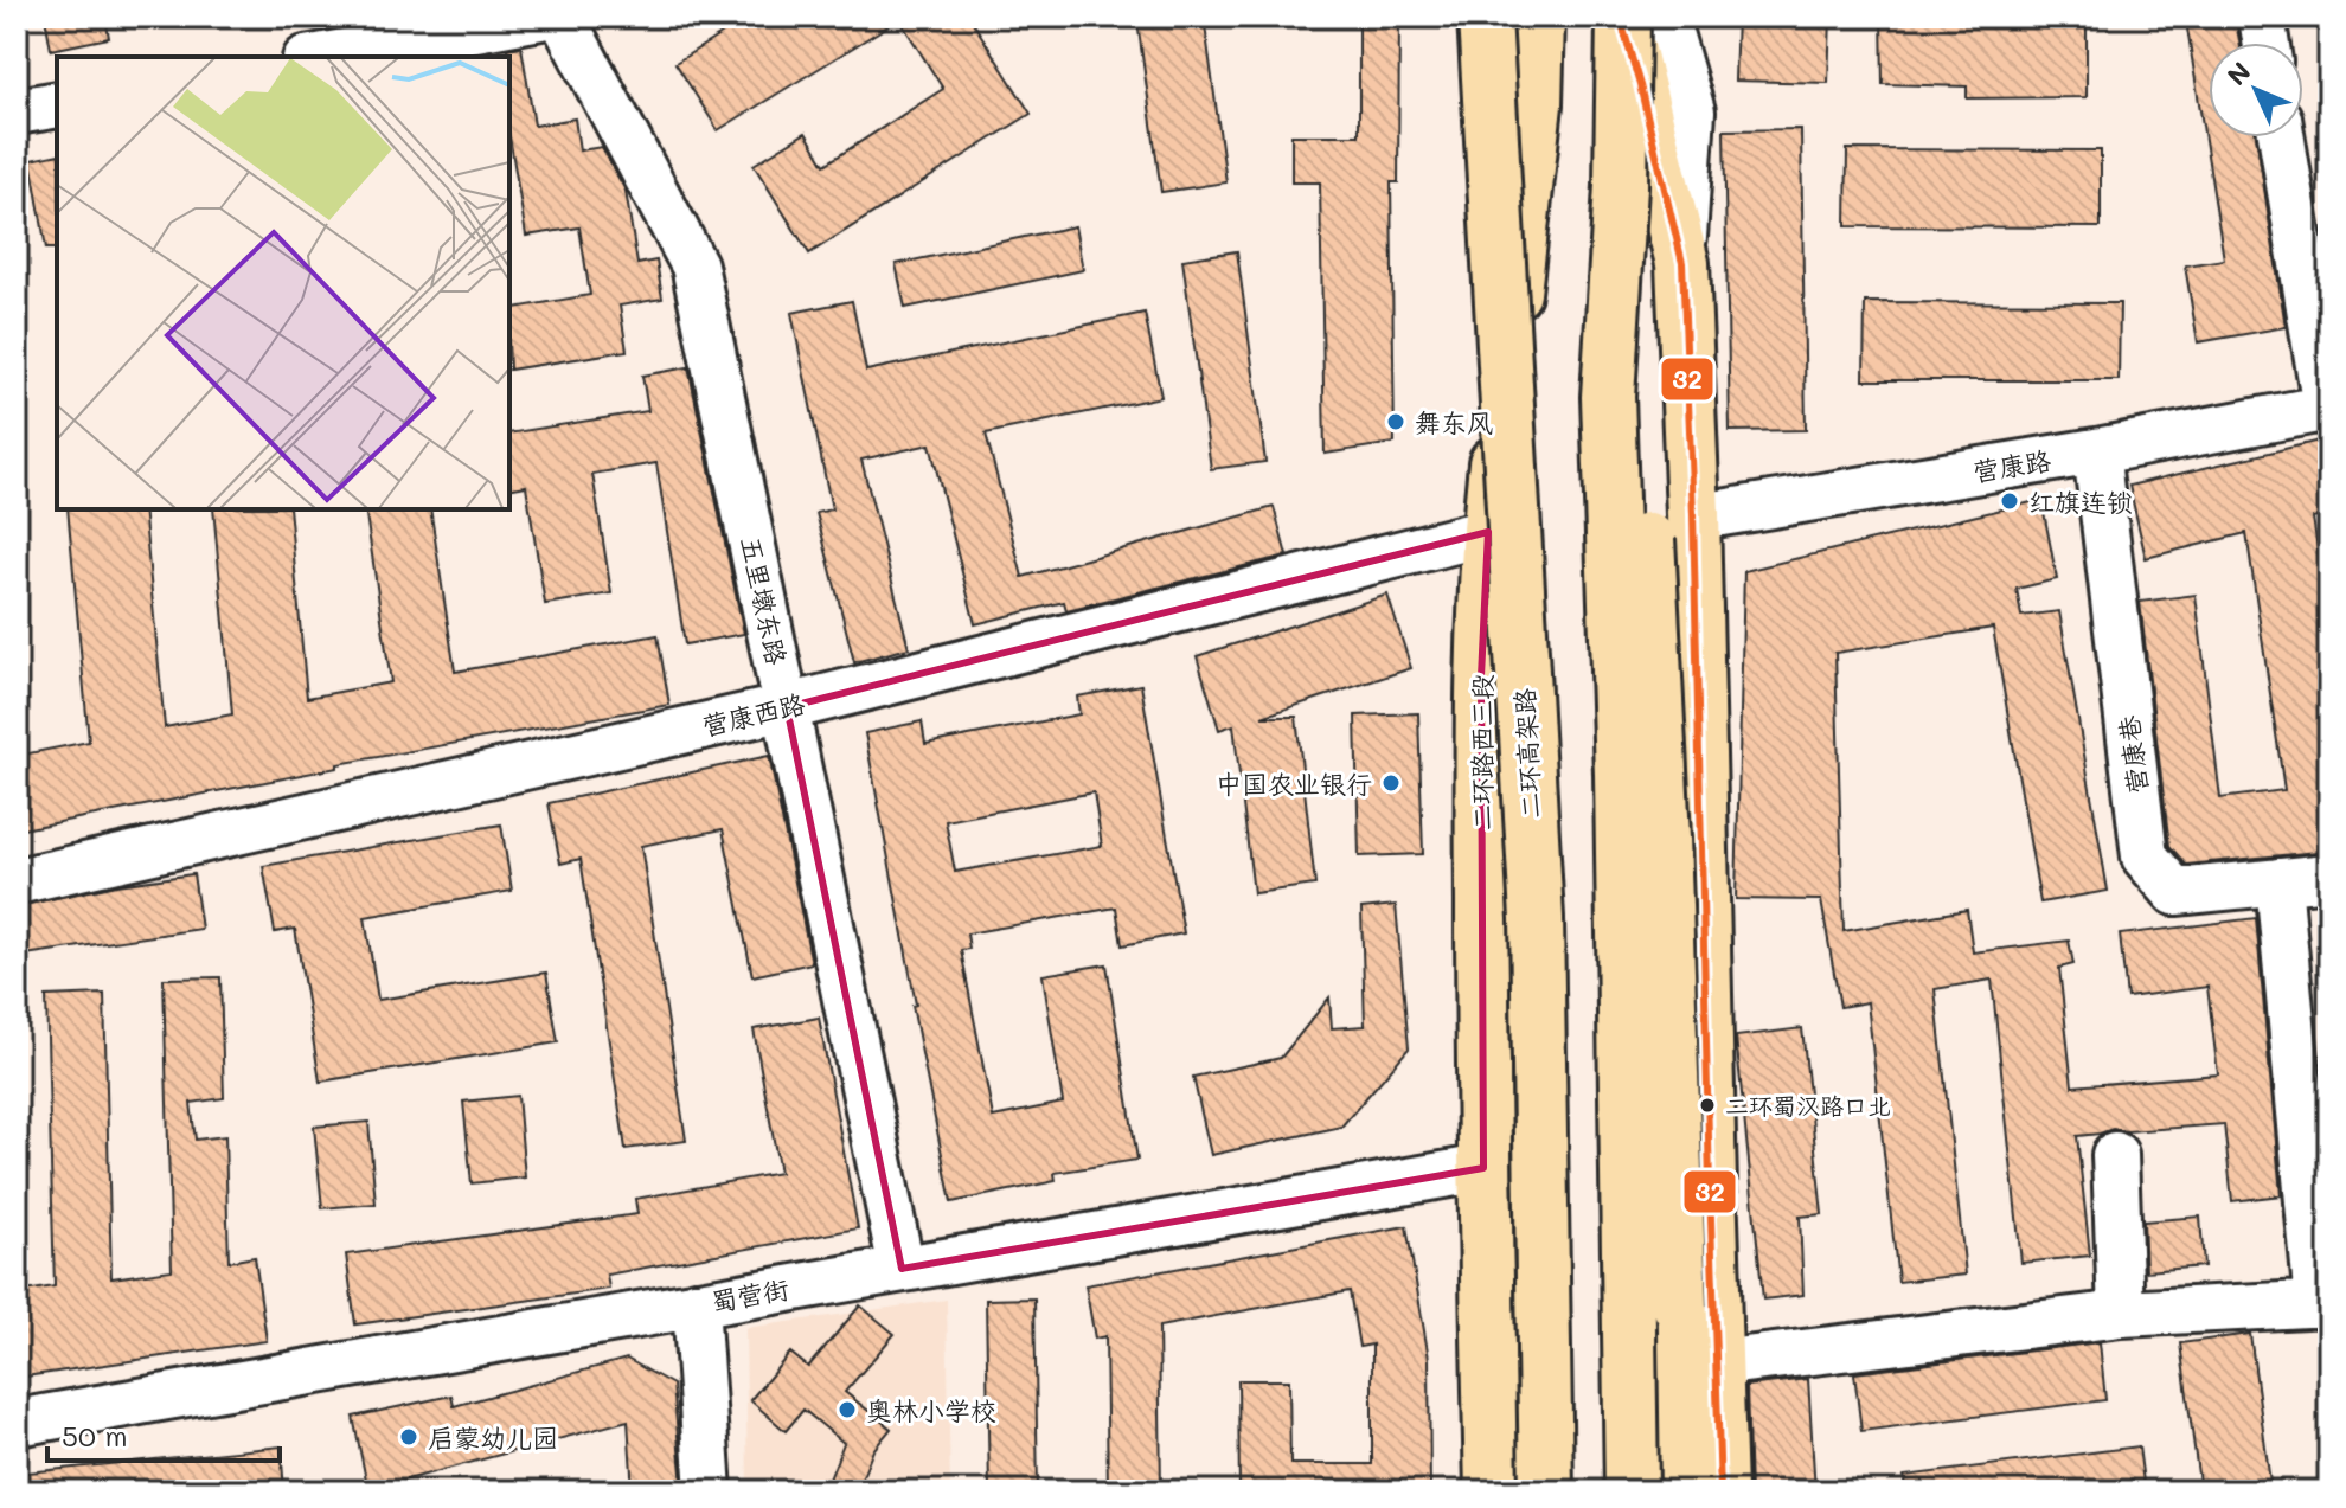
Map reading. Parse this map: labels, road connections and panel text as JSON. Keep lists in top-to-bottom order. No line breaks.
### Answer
{"streets":{"main road":["二环路西三段","二环高架路"],"street":["营康路","五里墩东路","营康西路","营康巷","蜀营街"]},"crossings":[["营康路","营康巷"],["五里墩东路","营康西路"],["五里墩东路","蜀营街"],["营康西路","二环路西三段"],["二环路西三段","蜀营街"]],"places":["舞东风","红旗连锁","中国农业银行","二环蜀汉路口北","奥林小学校","启蒙幼儿园"],"lines":["transit line 32"],"scale_bar":"50 m","north":"top left"}
